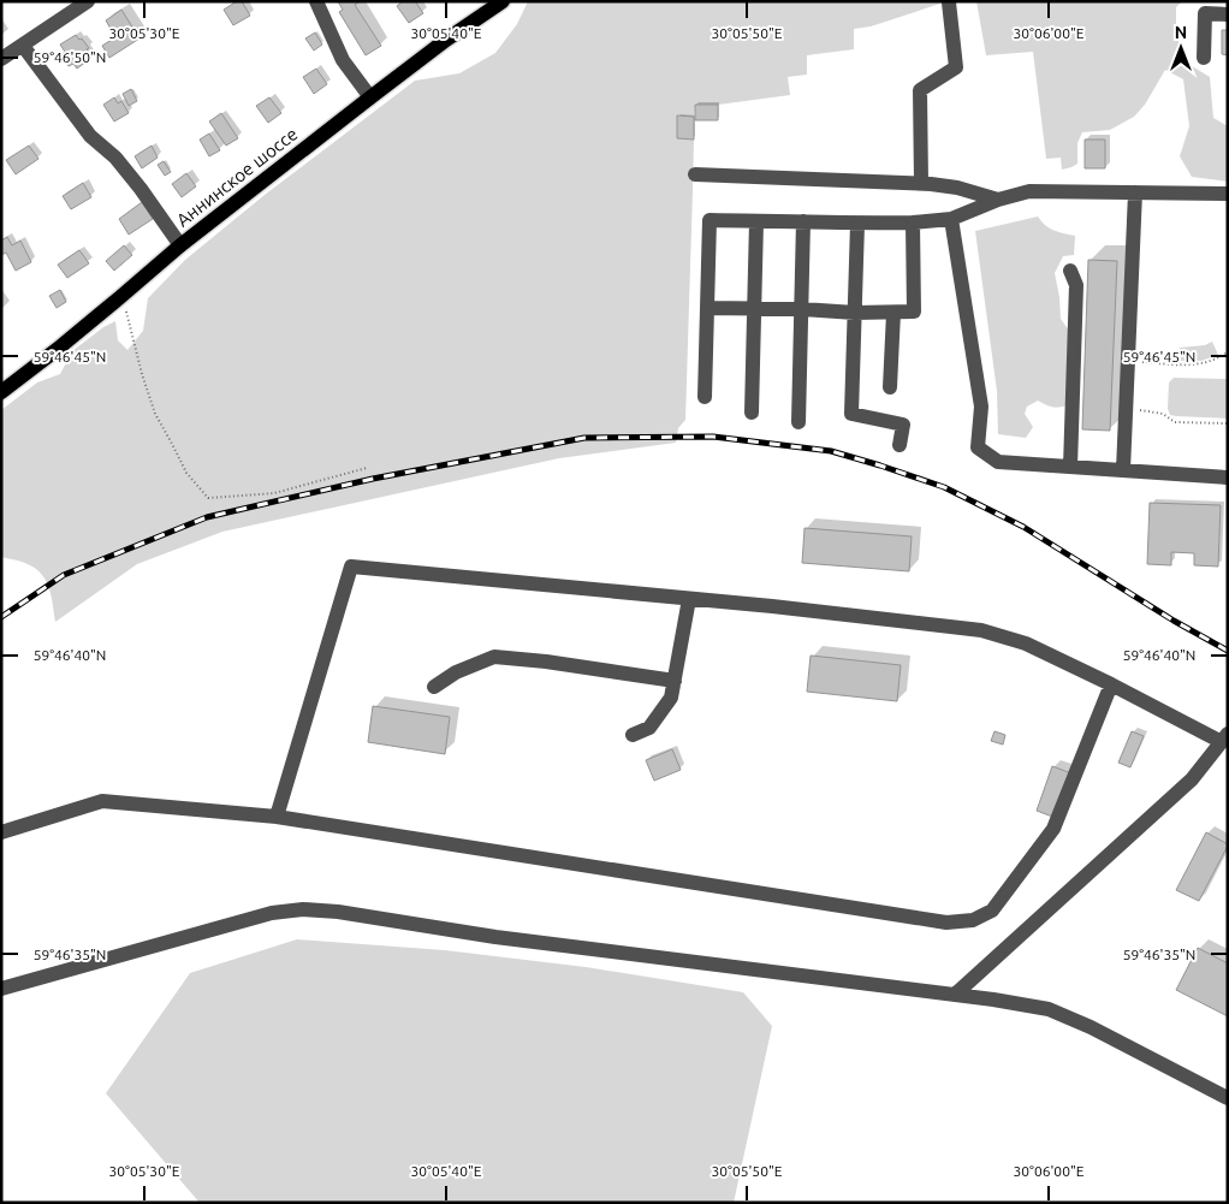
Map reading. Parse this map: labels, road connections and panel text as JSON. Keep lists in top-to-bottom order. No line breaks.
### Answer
{"streets":{"main road":["Аннинское шоссе"]},"north":"top","coordinates":["30°05'30\"E","30°05'40\"E","30°05'50\"E","30°06'00\"E","59°46'50\"N","59°46'45\"N","59°46'40\"N","59°46'35\"N"]}
